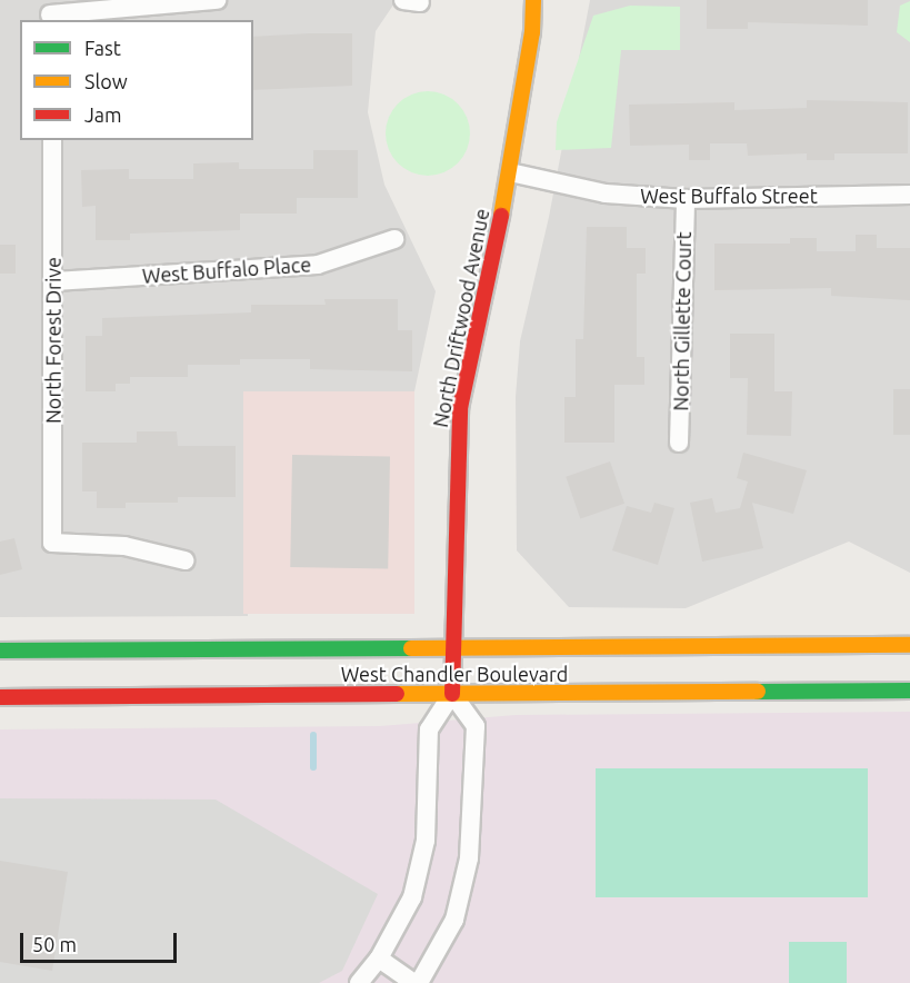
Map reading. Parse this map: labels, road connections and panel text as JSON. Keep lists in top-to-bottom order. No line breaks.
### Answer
{"streets":{"main road":["North Driftwood Avenue","West Chandler Boulevard"],"street":["West Buffalo Street","West Buffalo Place","North Gillette Court","North Forest Drive"]},"crossings":[["West Buffalo Street","North Driftwood Avenue"],["West Buffalo Street","North Gillette Court"],["West Buffalo Place","North Forest Drive"],["North Driftwood Avenue","West Chandler Boulevard"]],"legend":["Fast","Slow","Jam"],"scale_bar":"50 m"}
